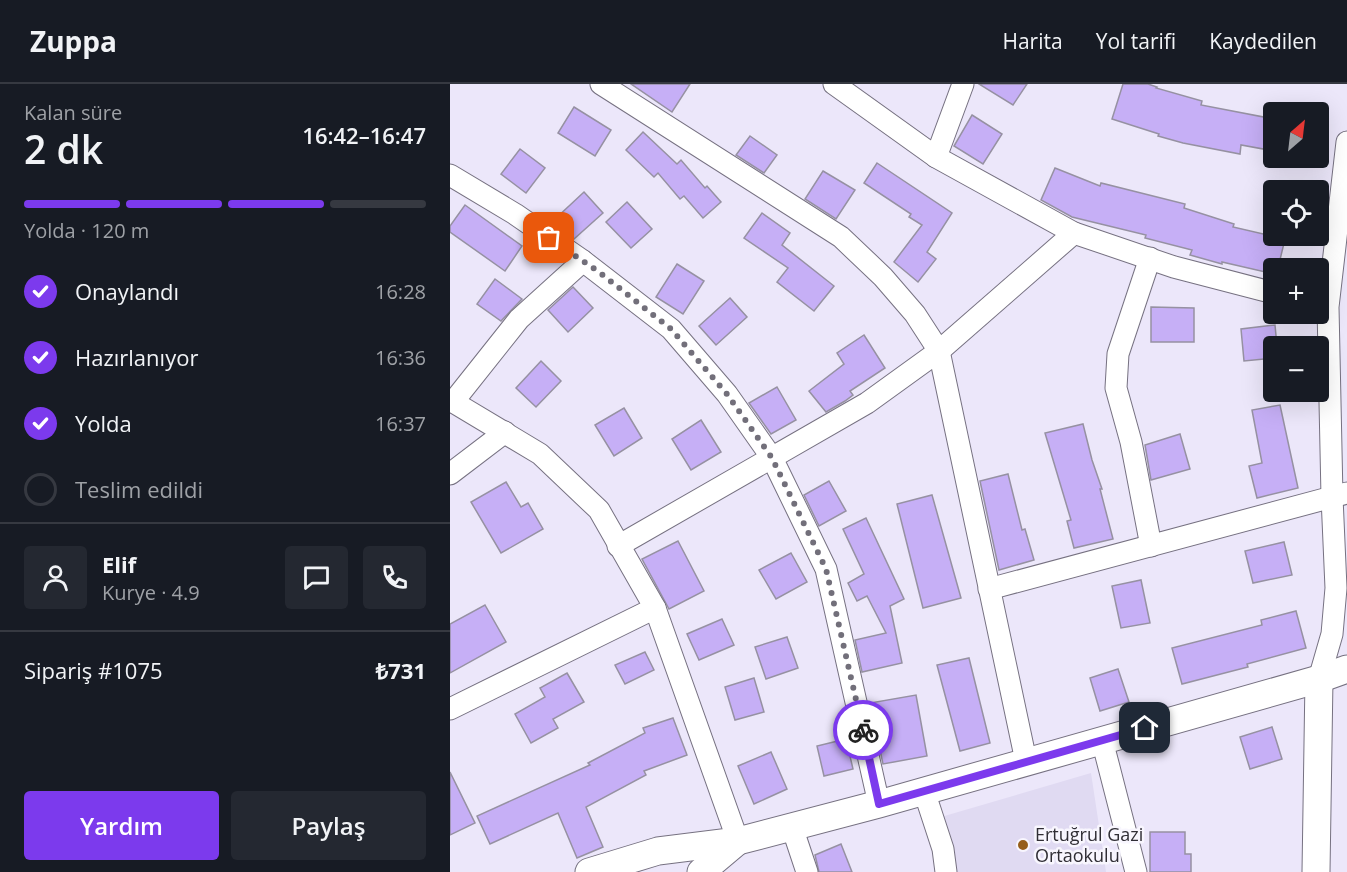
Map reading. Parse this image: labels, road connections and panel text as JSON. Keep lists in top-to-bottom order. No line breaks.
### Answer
{"places":["Ertuğrul Gazi Ortaokulu"],"north":"top right","page":{"header":"Zuppa","nav":["Harita","Yol tarifi","Kaydedilen"],"heading":["2 dk","Kalan süre","16:42–16:47"],"panel":["Elif","Kurye · 4.9","Sipariş #1075","₺731"],"map_buttons":["+","−"],"bar":"Yolda · 120 m","list":[["Onaylandı","16:28"],["Hazırlanıyor","16:36"],["Yolda","16:37"],"Teslim edildi"],"buttons":["Yardım","Paylaş"]}}
